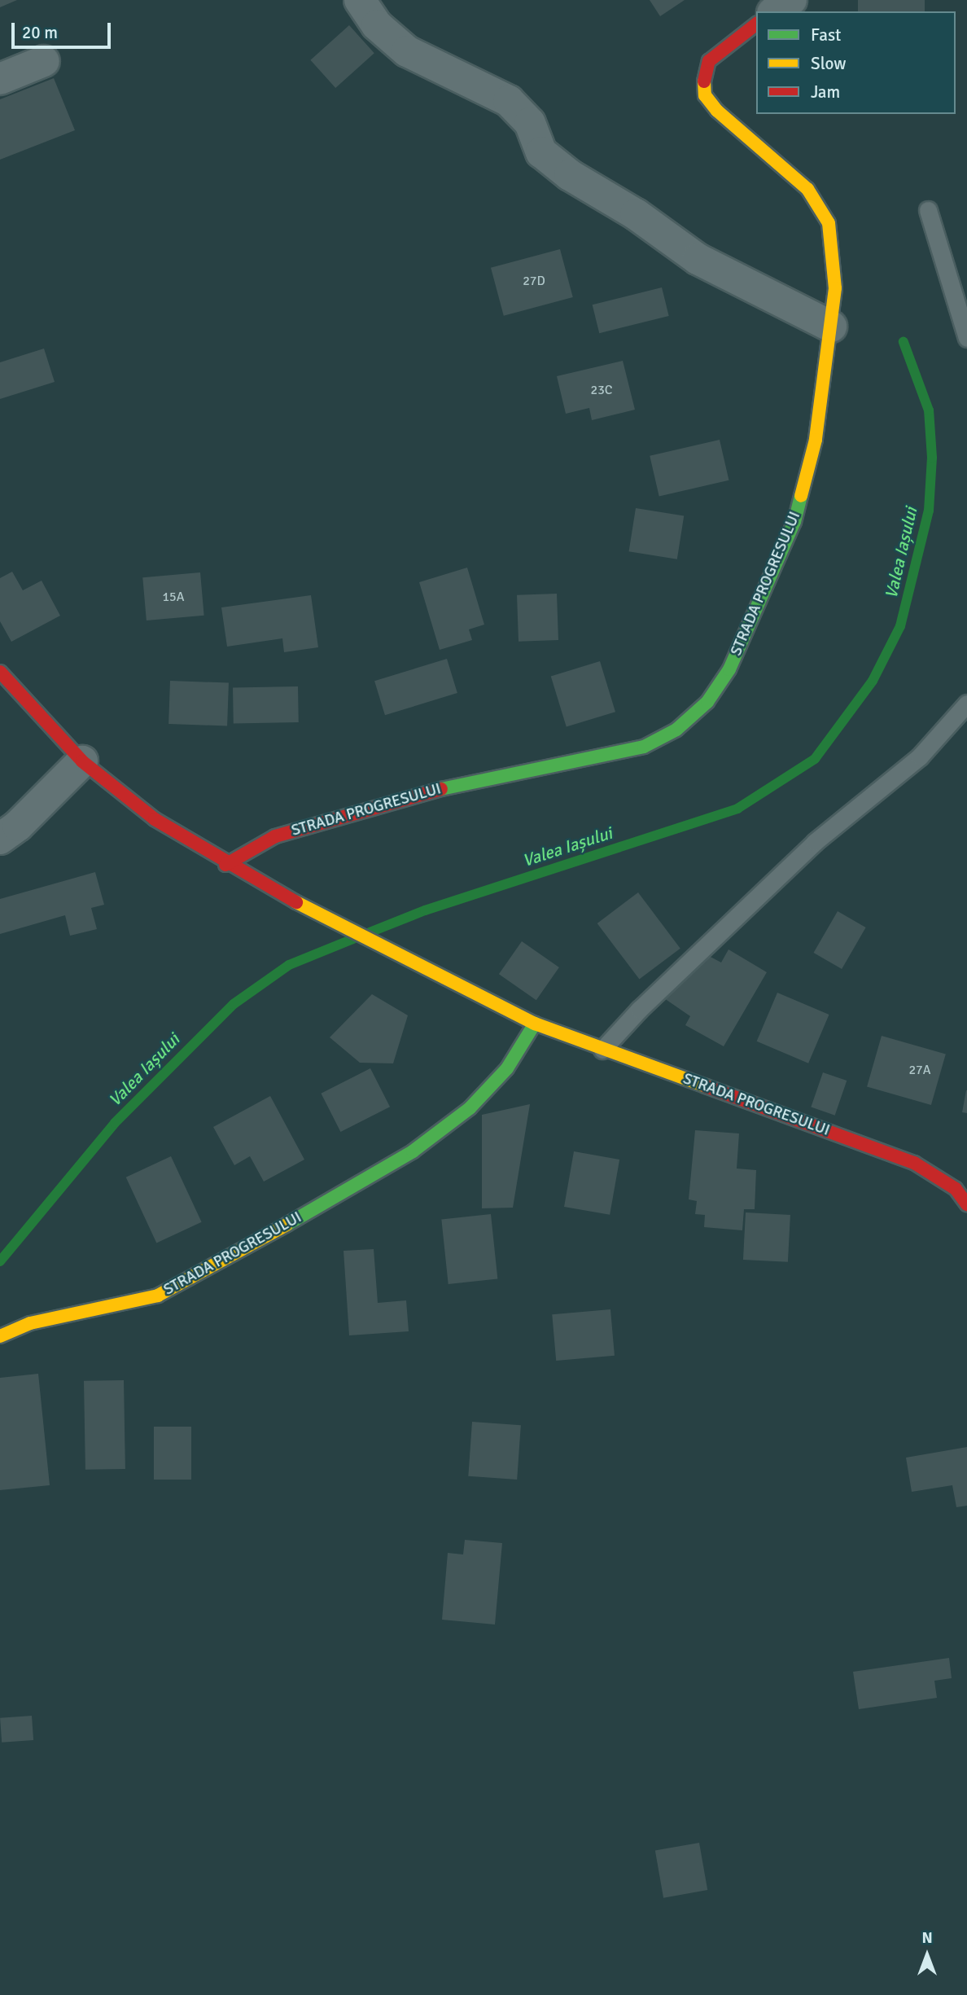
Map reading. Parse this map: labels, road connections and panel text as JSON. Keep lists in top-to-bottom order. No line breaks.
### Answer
{"streets":{"street":["STRADA PROGRESULUI"]},"water":["Valea Iașului"],"house_numbers":["27D","23C","15A","27A"],"legend":["Fast","Slow","Jam"],"scale_bar":"20 m","north":"top"}
